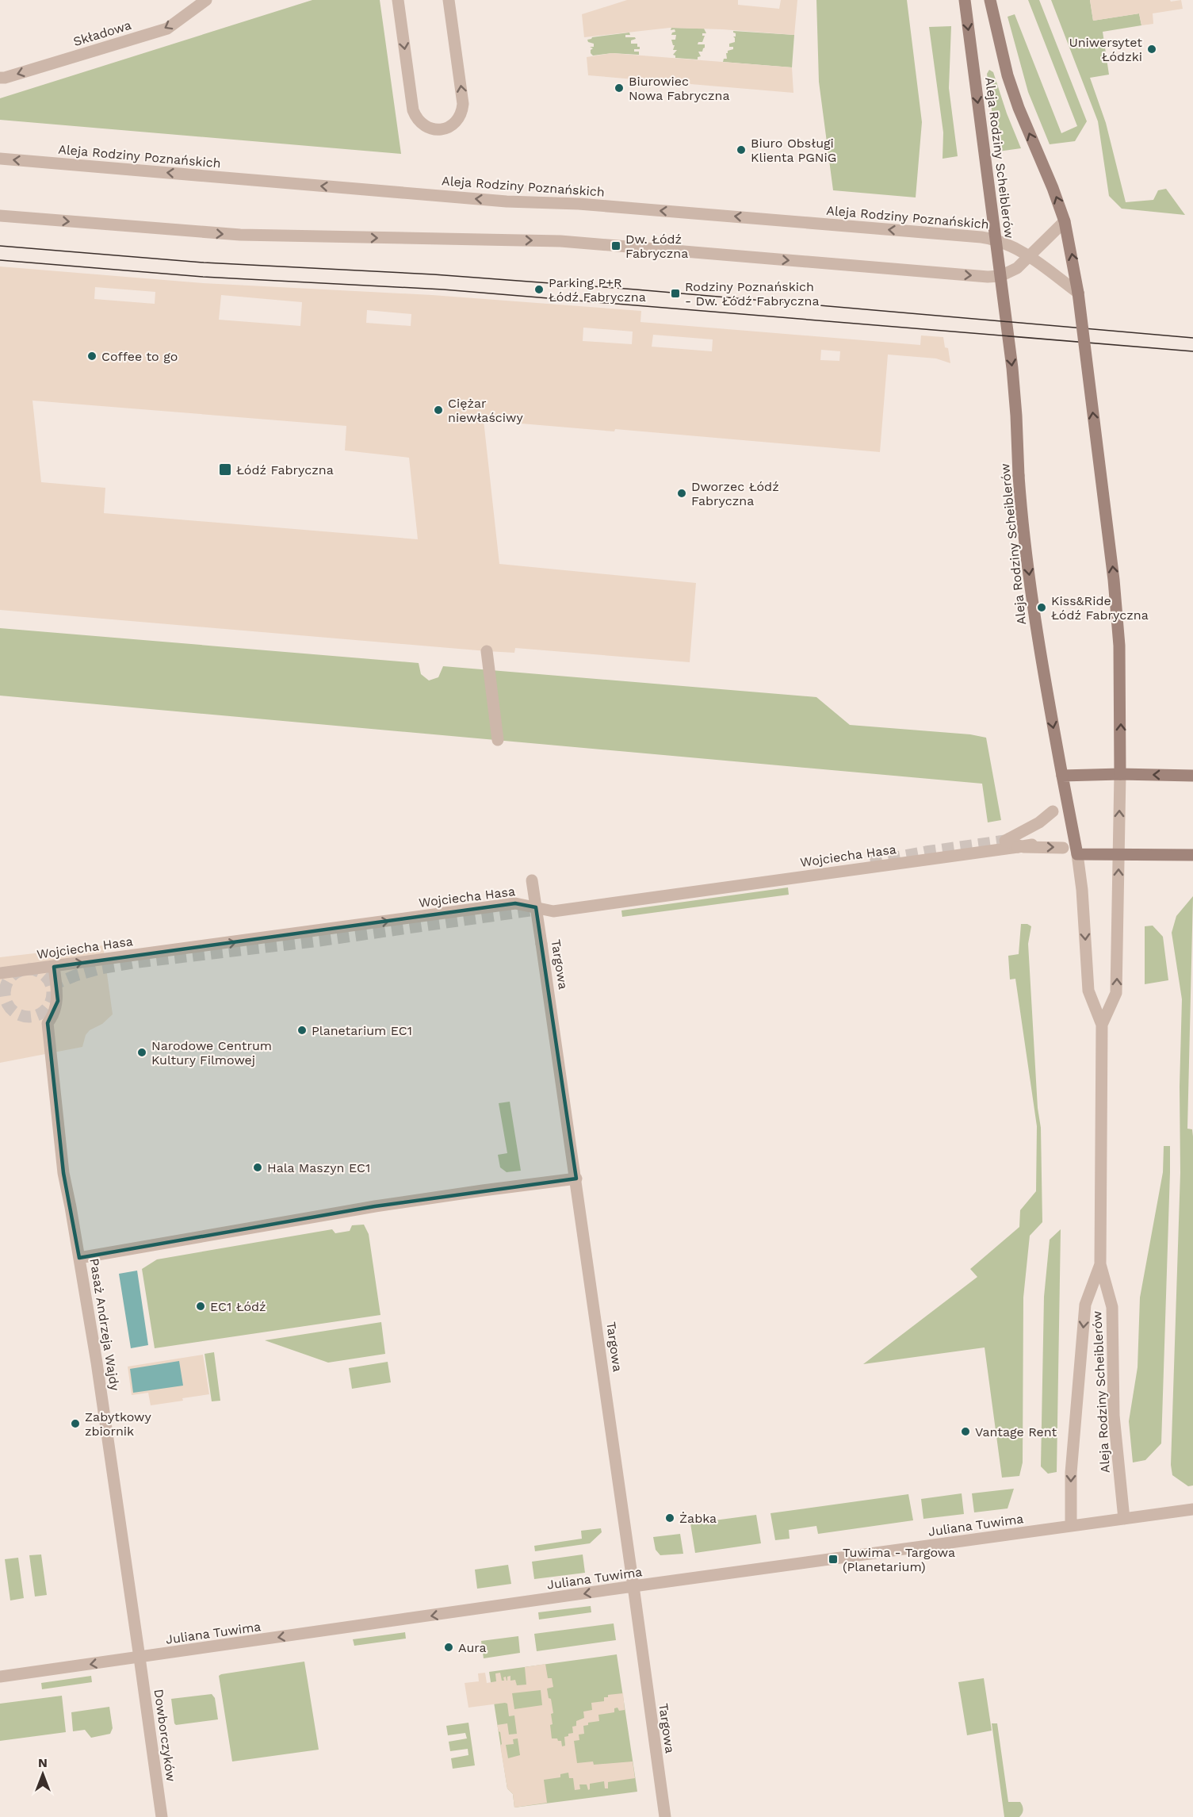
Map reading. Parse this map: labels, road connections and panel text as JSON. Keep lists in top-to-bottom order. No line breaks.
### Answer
{"streets":{"main road":["Aleja Rodziny Scheiblerów"],"street":["Składowa","Aleja Rodziny Poznańskich","Wojciecha Hasa","Targowa","Pasaż Andrzeja Wajdy","Juliana Tuwima","Dowborczyków"]},"crossings":[["Aleja Rodziny Poznańskich","Aleja Rodziny Scheiblerów"],["Aleja Rodziny Scheiblerów","Juliana Tuwima"],["Wojciecha Hasa","Targowa"],["Wojciecha Hasa","Pasaż Andrzeja Wajdy"],["Targowa","Juliana Tuwima"],["Pasaż Andrzeja Wajdy","Juliana Tuwima"],["Pasaż Andrzeja Wajdy","Dowborczyków"],["Juliana Tuwima","Dowborczyków"]],"one_way":["Składowa","Wojciecha Hasa","Juliana Tuwima"],"places":{"other":["Uniwersytet Łódzki","Biurowiec Nowa Fabryczna","Biuro Obsługi Klienta PGNiG","Parking P+R Łódź Fabryczna","Coffee to go","Ciężar niewłaściwy","Dworzec Łódź Fabryczna","Kiss&Ride Łódź Fabryczna","Planetarium EC1","Narodowe Centrum Kultury Filmowej","Hala Maszyn EC1","EC1 Łódź","Zabytkowy zbiornik","Vantage Rent","Żabka","Aura"],"transit":["Dw. Łódź Fabryczna","Rodziny Poznańskich - Dw. Łódź Fabryczna","Łódź Fabryczna","Tuwima - Targowa (Planetarium)"]},"north":"top"}
